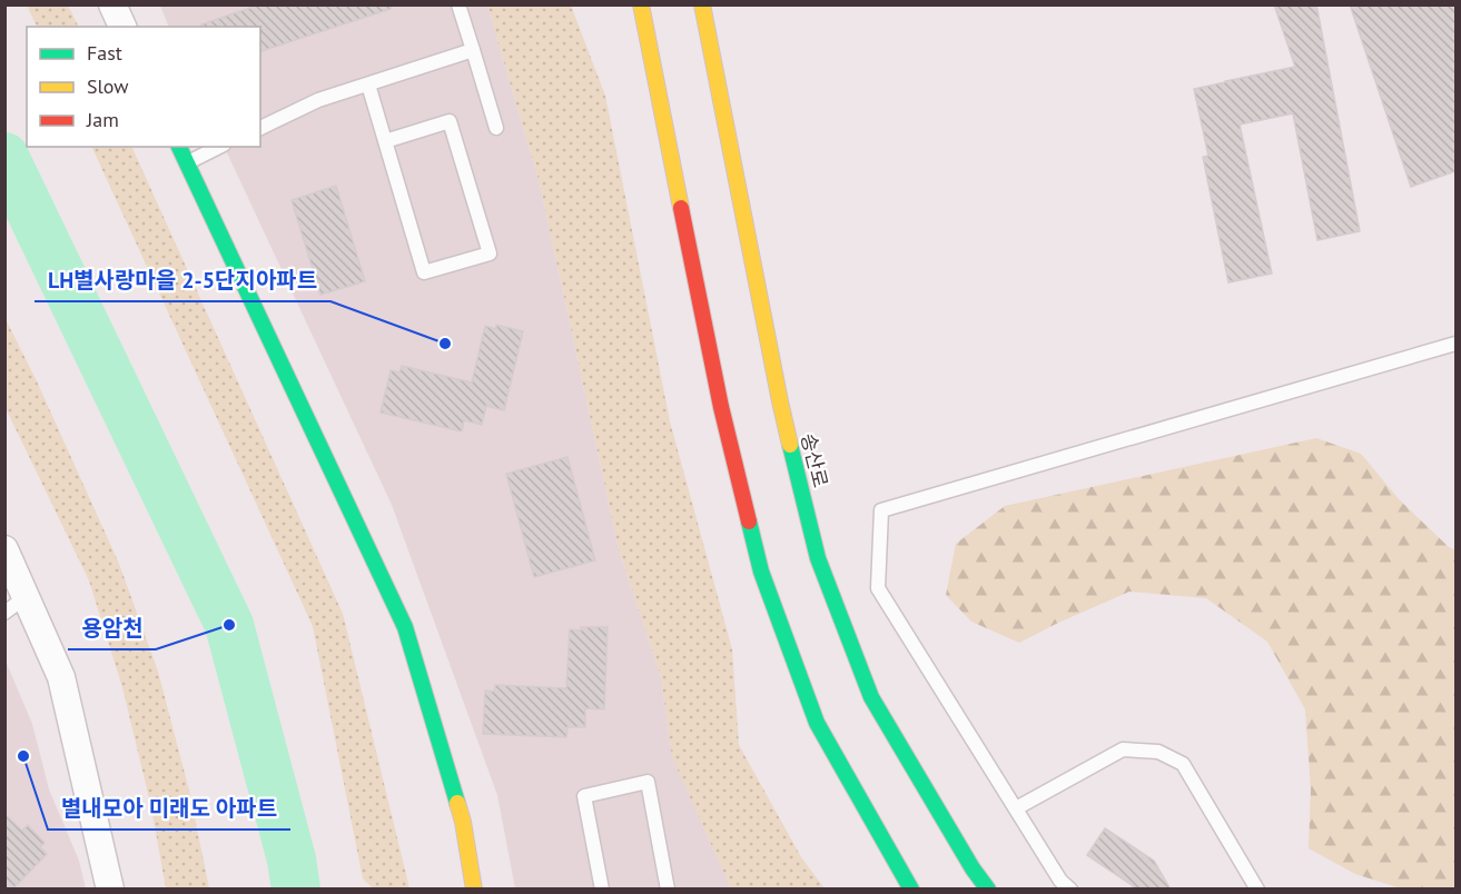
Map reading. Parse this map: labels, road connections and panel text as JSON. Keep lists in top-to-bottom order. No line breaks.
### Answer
{"streets":{"street":["송산로"]},"places":["LH별사랑마을 2-5단지아파트","용암천","별내모아 미래도 아파트"],"legend":["Fast","Slow","Jam"]}
